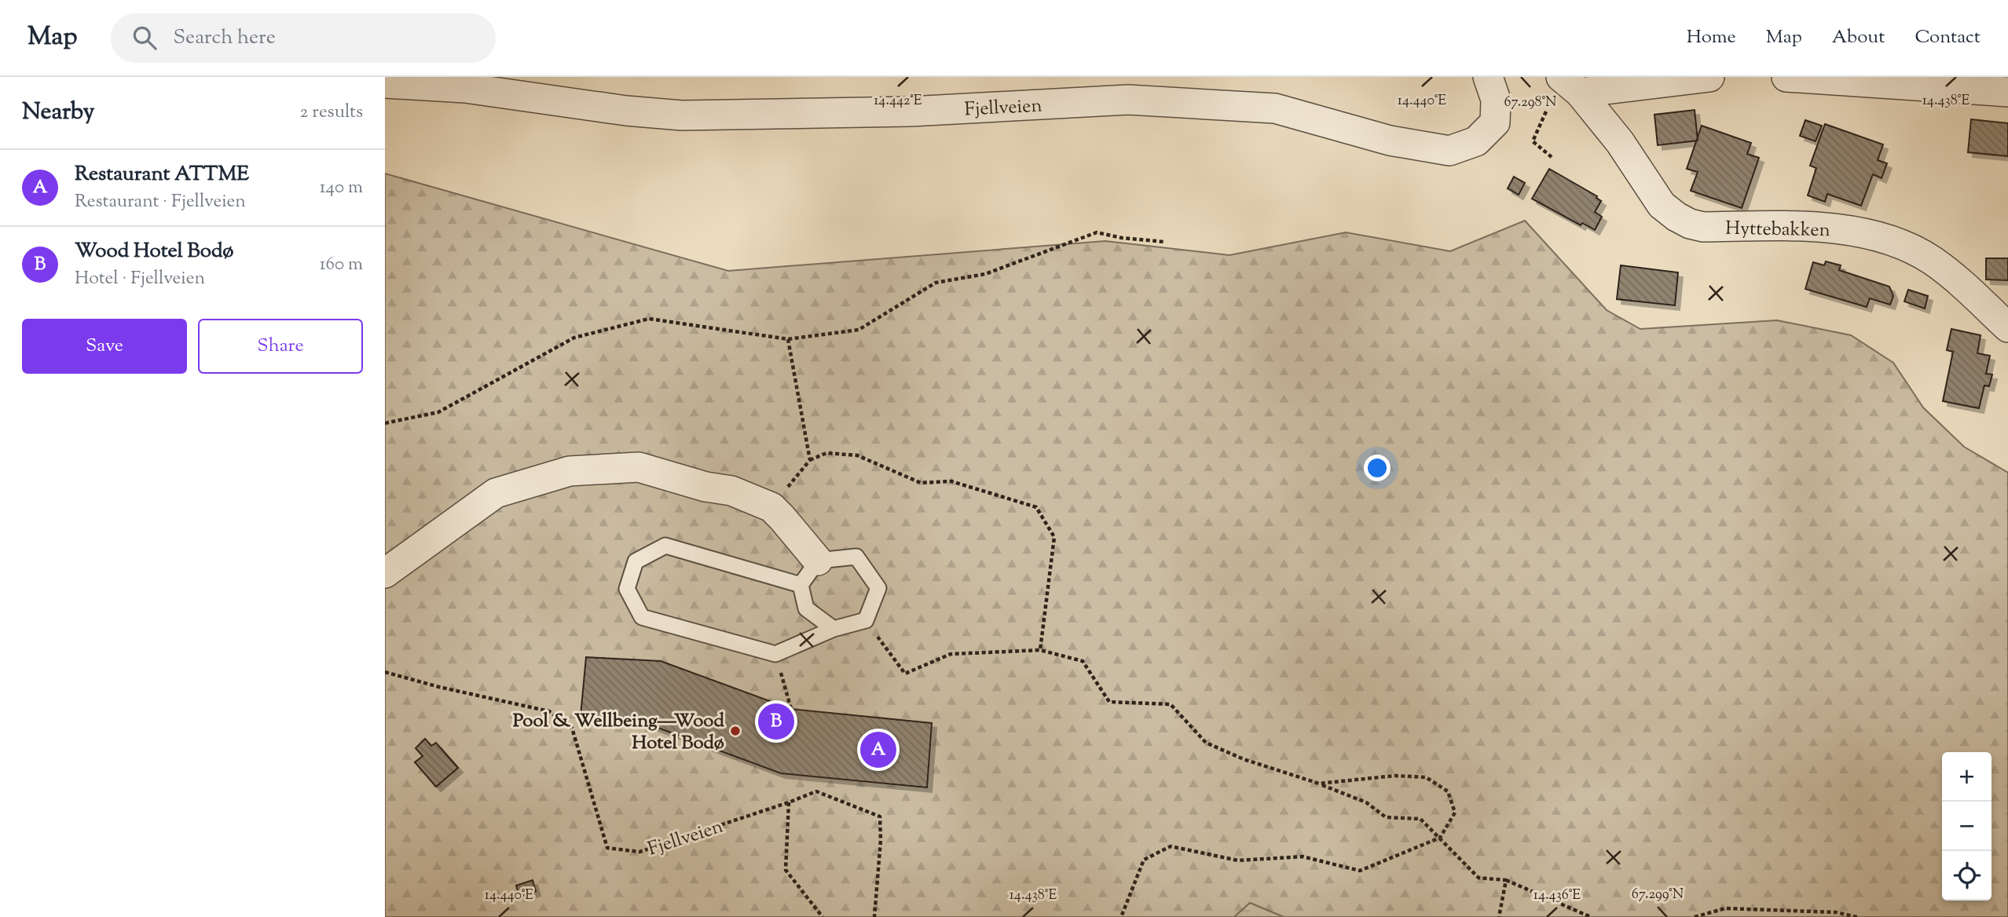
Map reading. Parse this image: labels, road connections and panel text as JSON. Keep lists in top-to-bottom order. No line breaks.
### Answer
{"streets":{"street":["Fjellveien","Hyttebakken"]},"places":["Pool & Wellbeing—Wood Hotel Bodø"],"page":{"header":"Map","search":"Search here","nav":["Home","Map","About","Contact"],"heading":["Nearby","2 results"],"list":[{"mark":"A","name":"Restaurant ATTME","note":"Restaurant · Fjellveien","value":"140 m"},{"mark":"B","name":"Wood Hotel Bodø","note":"Hotel · Fjellveien","value":"160 m"}],"buttons":["Save","Share"],"pins":["B","A"],"map_buttons":["+","−"]},"coordinates":["14.442°E","14.438°E","14.440°E","67.298°N","67.299°N","14.436°E"]}
